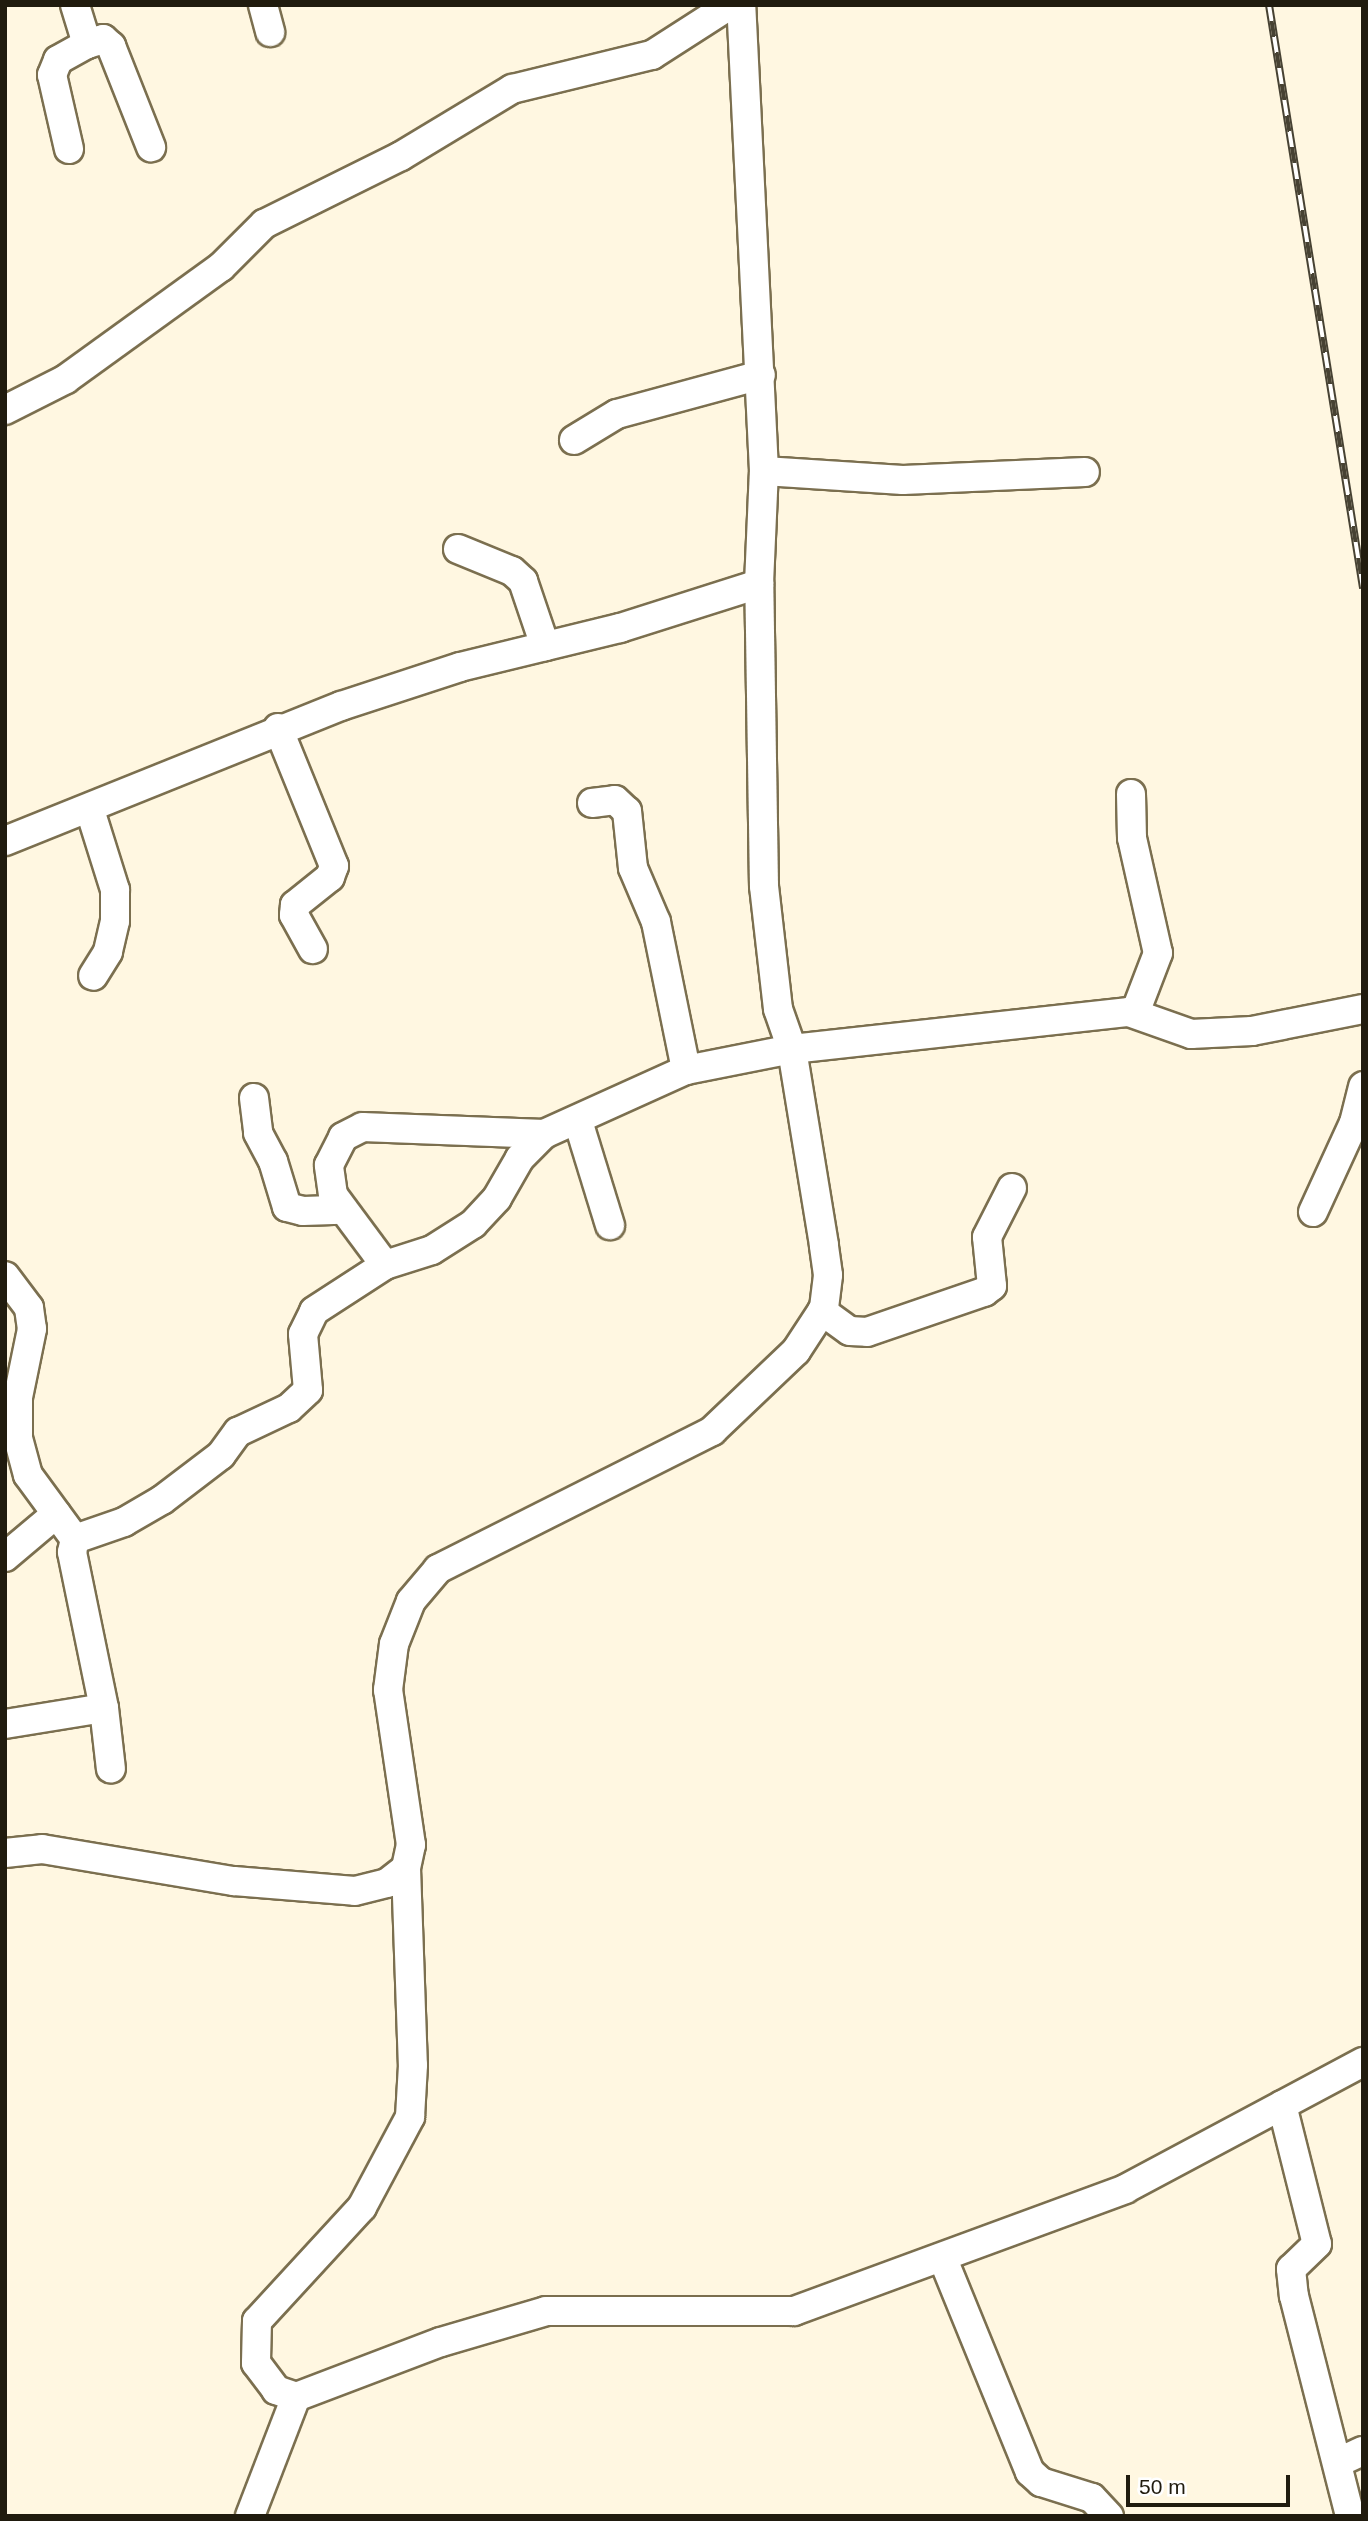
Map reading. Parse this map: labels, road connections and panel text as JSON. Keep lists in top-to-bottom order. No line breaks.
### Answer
{"scale_bar":"50 m"}
